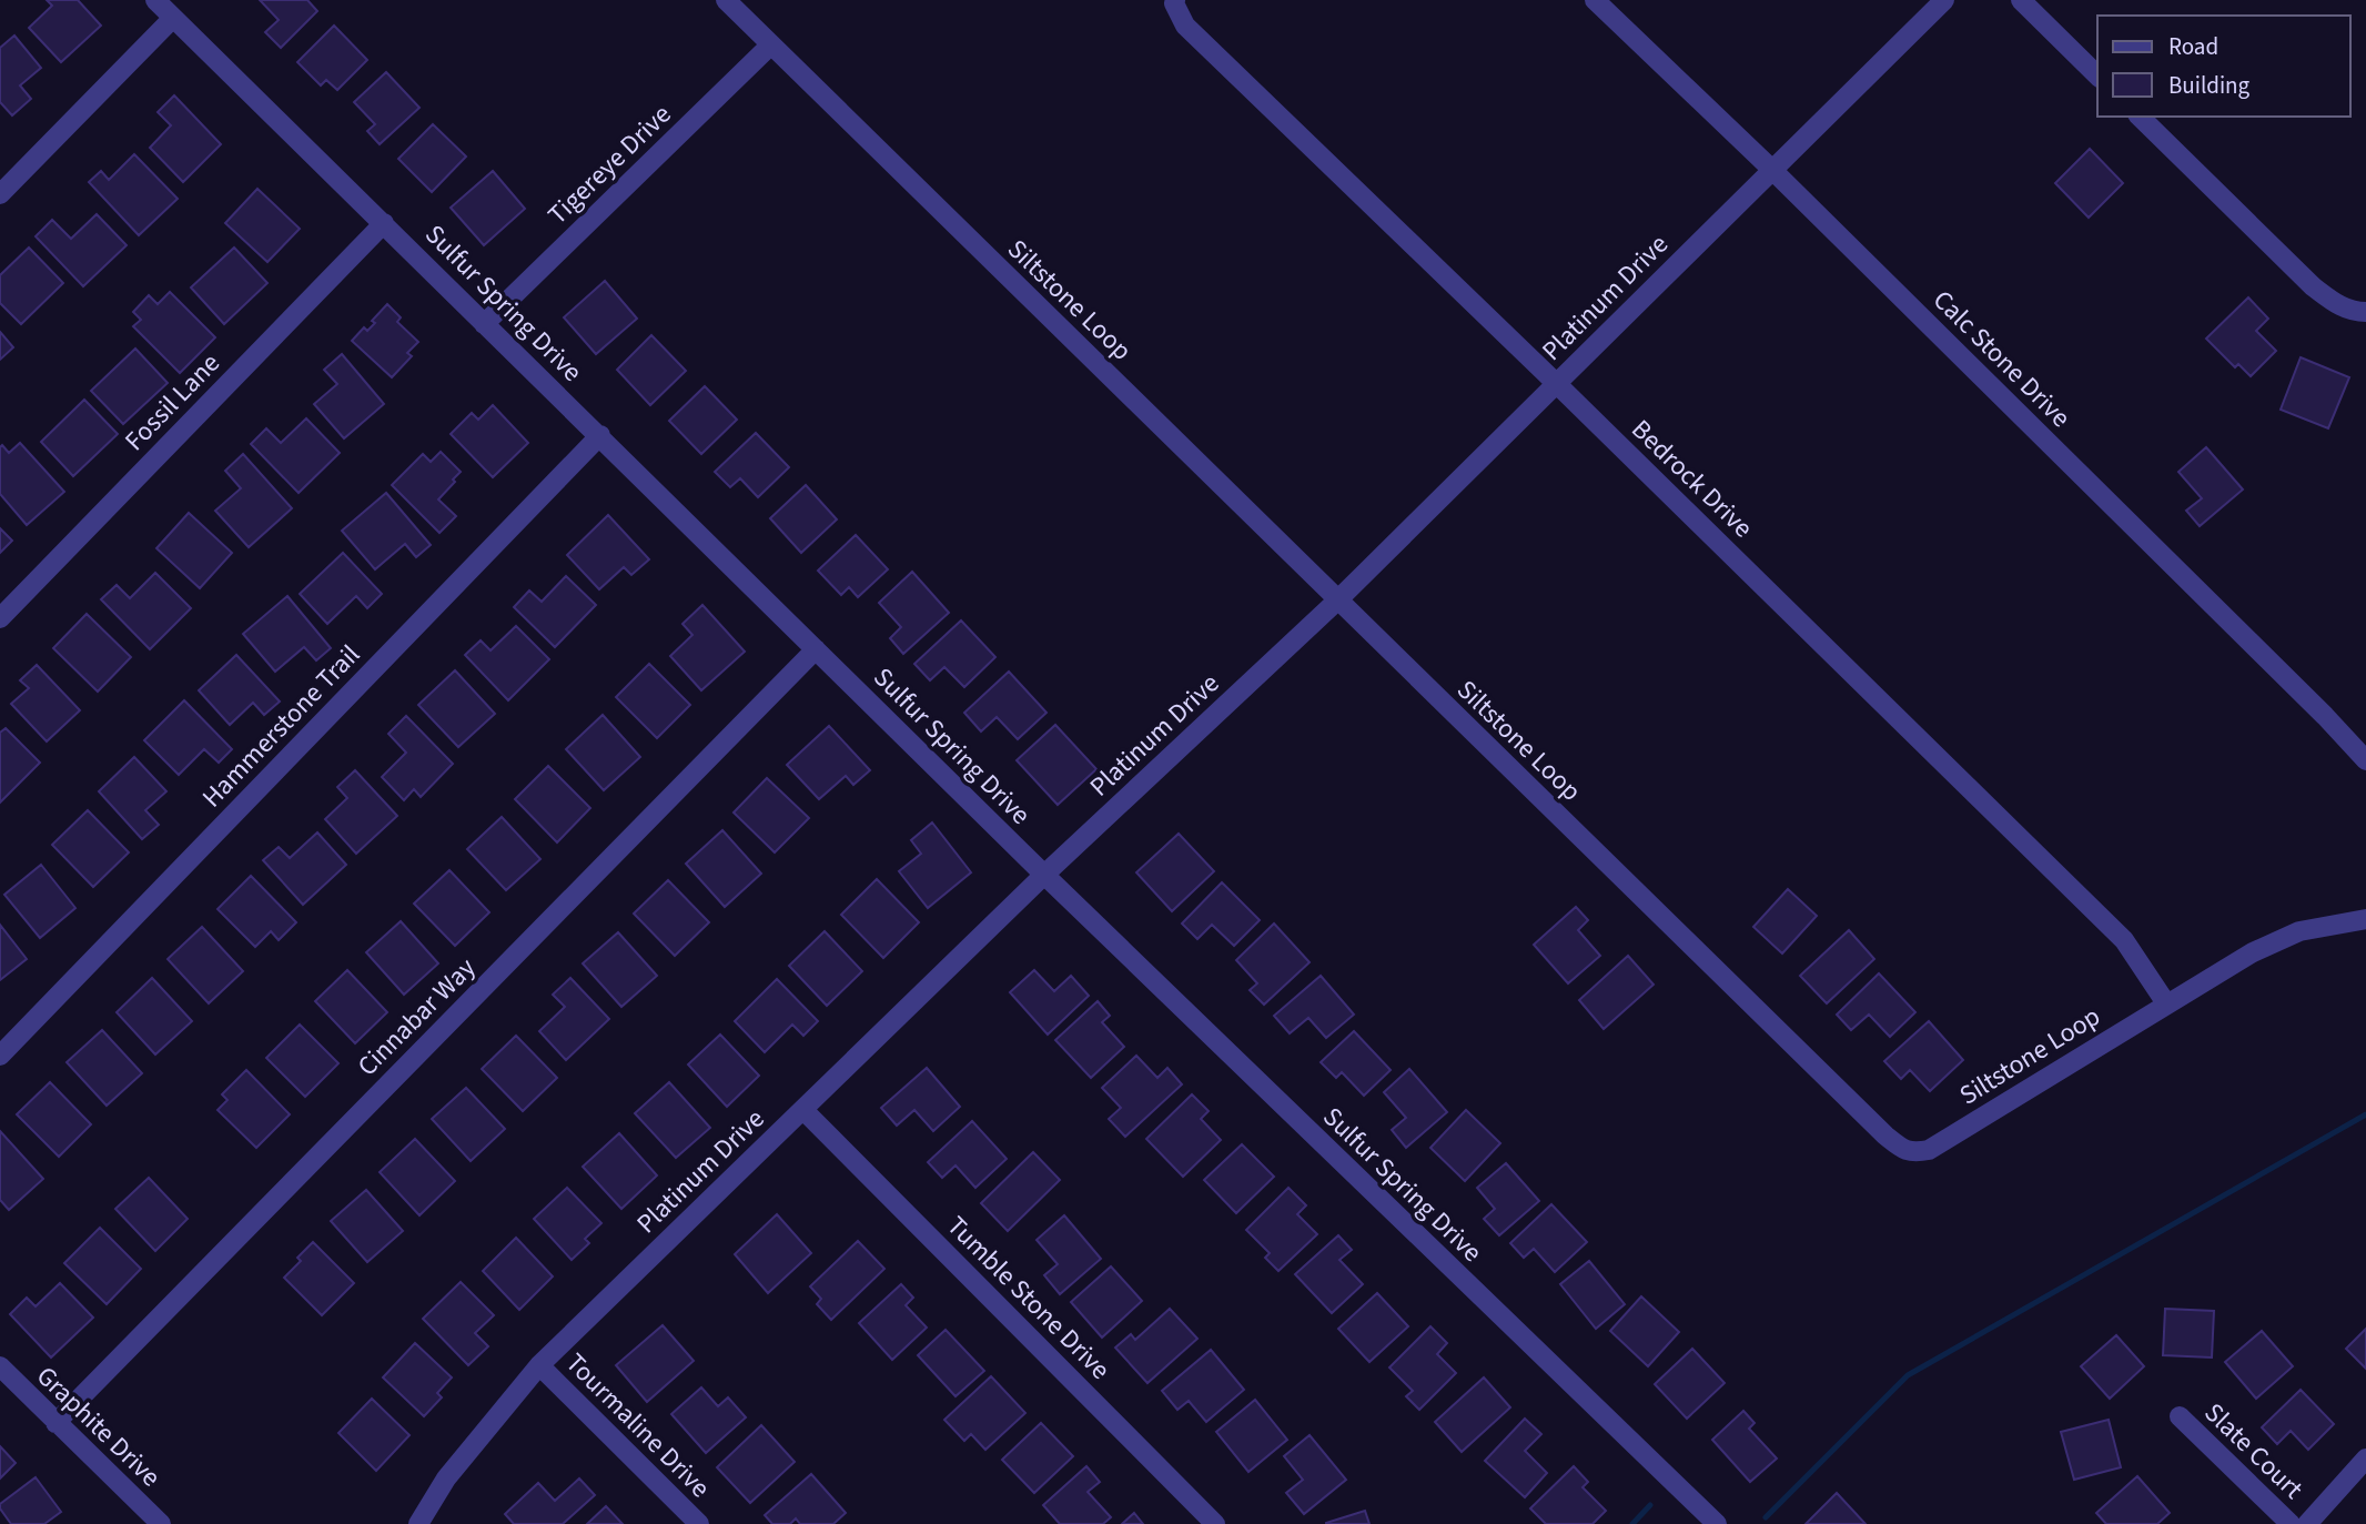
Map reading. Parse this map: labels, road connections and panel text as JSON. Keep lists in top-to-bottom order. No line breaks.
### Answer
{"streets":{"street":["Tigereye Drive","Platinum Drive","Siltstone Loop","Sulfur Spring Drive","Calc Stone Drive","Fossil Lane","Bedrock Drive","Hammerstone Trail","Cinnabar Way","Tumble Stone Drive","Tourmaline Drive","Graphite Drive","Slate Court"]},"crossings":[["Tigereye Drive","Siltstone Loop"],["Tigereye Drive","Sulfur Spring Drive"],["Platinum Drive","Siltstone Loop"],["Platinum Drive","Sulfur Spring Drive"],["Platinum Drive","Calc Stone Drive"],["Platinum Drive","Bedrock Drive"],["Platinum Drive","Tumble Stone Drive"],["Platinum Drive","Tourmaline Drive"],["Siltstone Loop","Bedrock Drive"],["Sulfur Spring Drive","Fossil Lane"],["Sulfur Spring Drive","Hammerstone Trail"],["Sulfur Spring Drive","Cinnabar Way"],["Cinnabar Way","Graphite Drive"]],"legend":["Road","Building"]}
